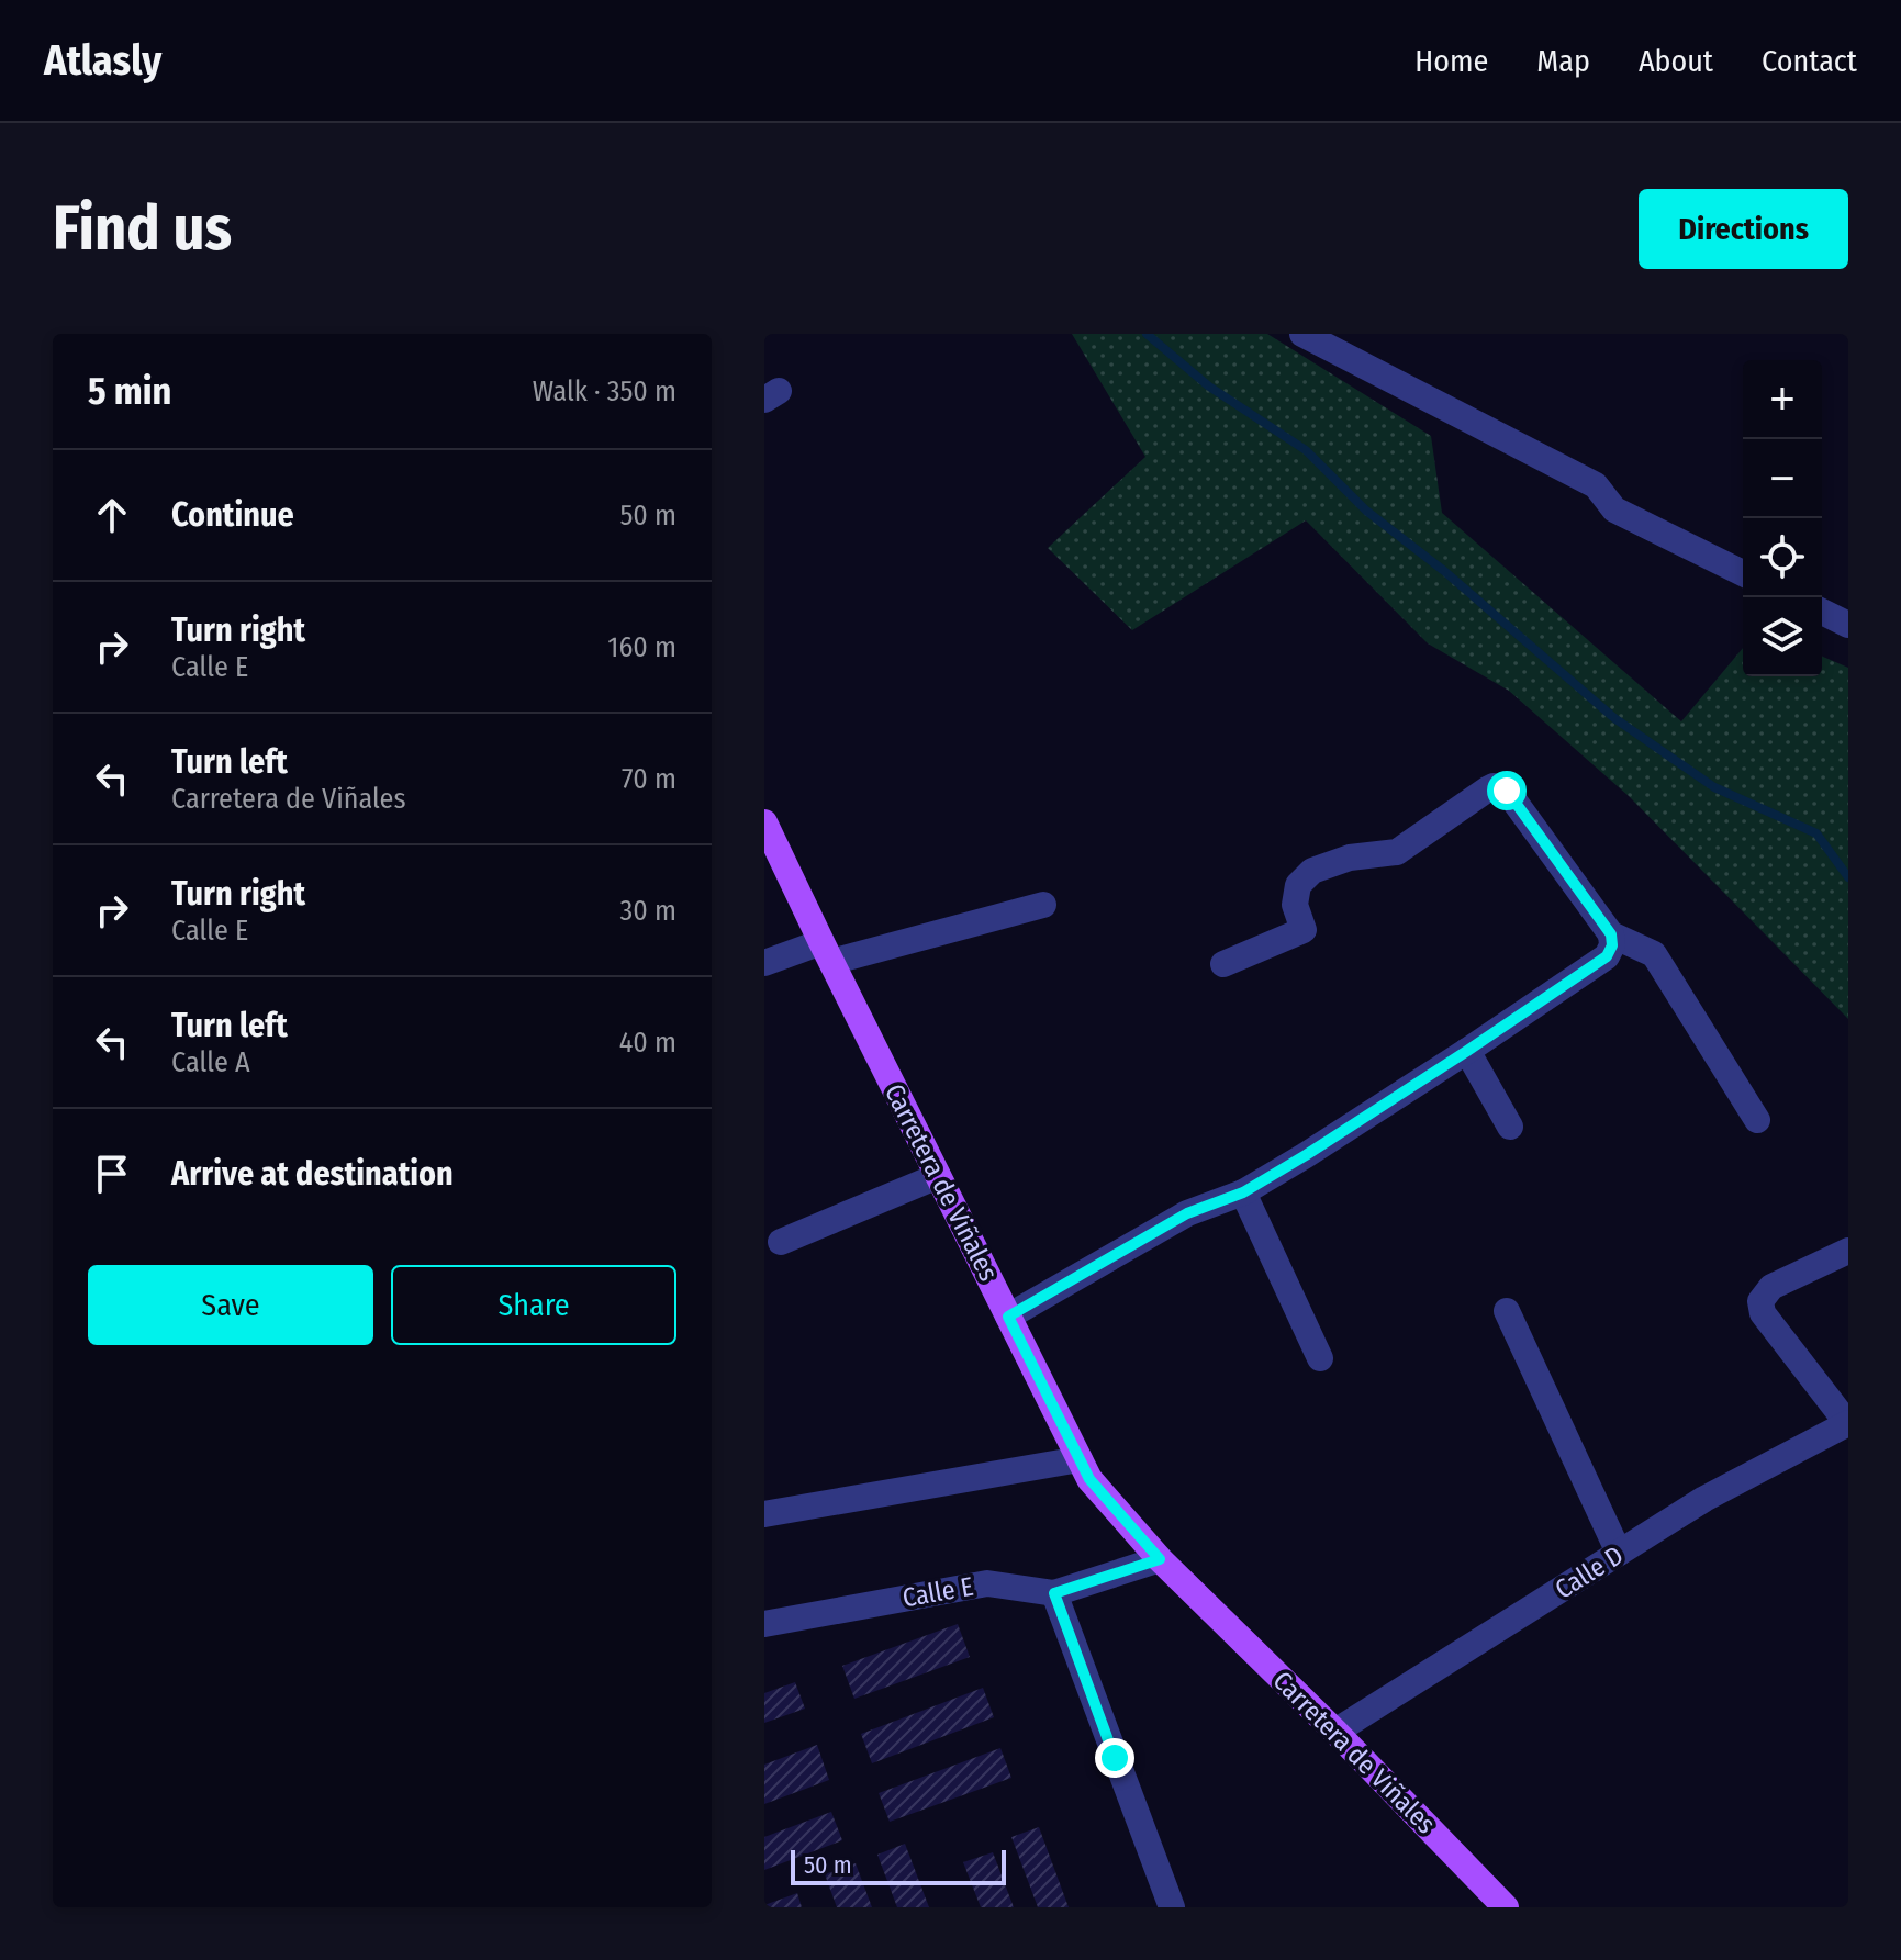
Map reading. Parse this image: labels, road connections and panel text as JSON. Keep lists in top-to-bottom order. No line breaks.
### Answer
{"streets":{"main road":["Carretera de Viñales"],"street":["Calle D","Calle E"]},"crossings":[["Carretera de Viñales","Calle D"],["Carretera de Viñales","Calle E"]],"scale_bar":"50 m","page":{"header":"Atlasly","nav":["Home","Map","About","Contact"],"buttons":["Directions",["Save","Share"]],"title":"Find us","heading":["5 min","Walk · 350 m"],"map_buttons":["+","−"],"list":[["Continue","50 m"],["Turn right","Calle E","160 m"],["Turn left","Carretera de Viñales","70 m"],["Turn right","Calle E","30 m"],["Turn left","Calle A","40 m"],"Arrive at destination"],"scale":"50 m"}}
